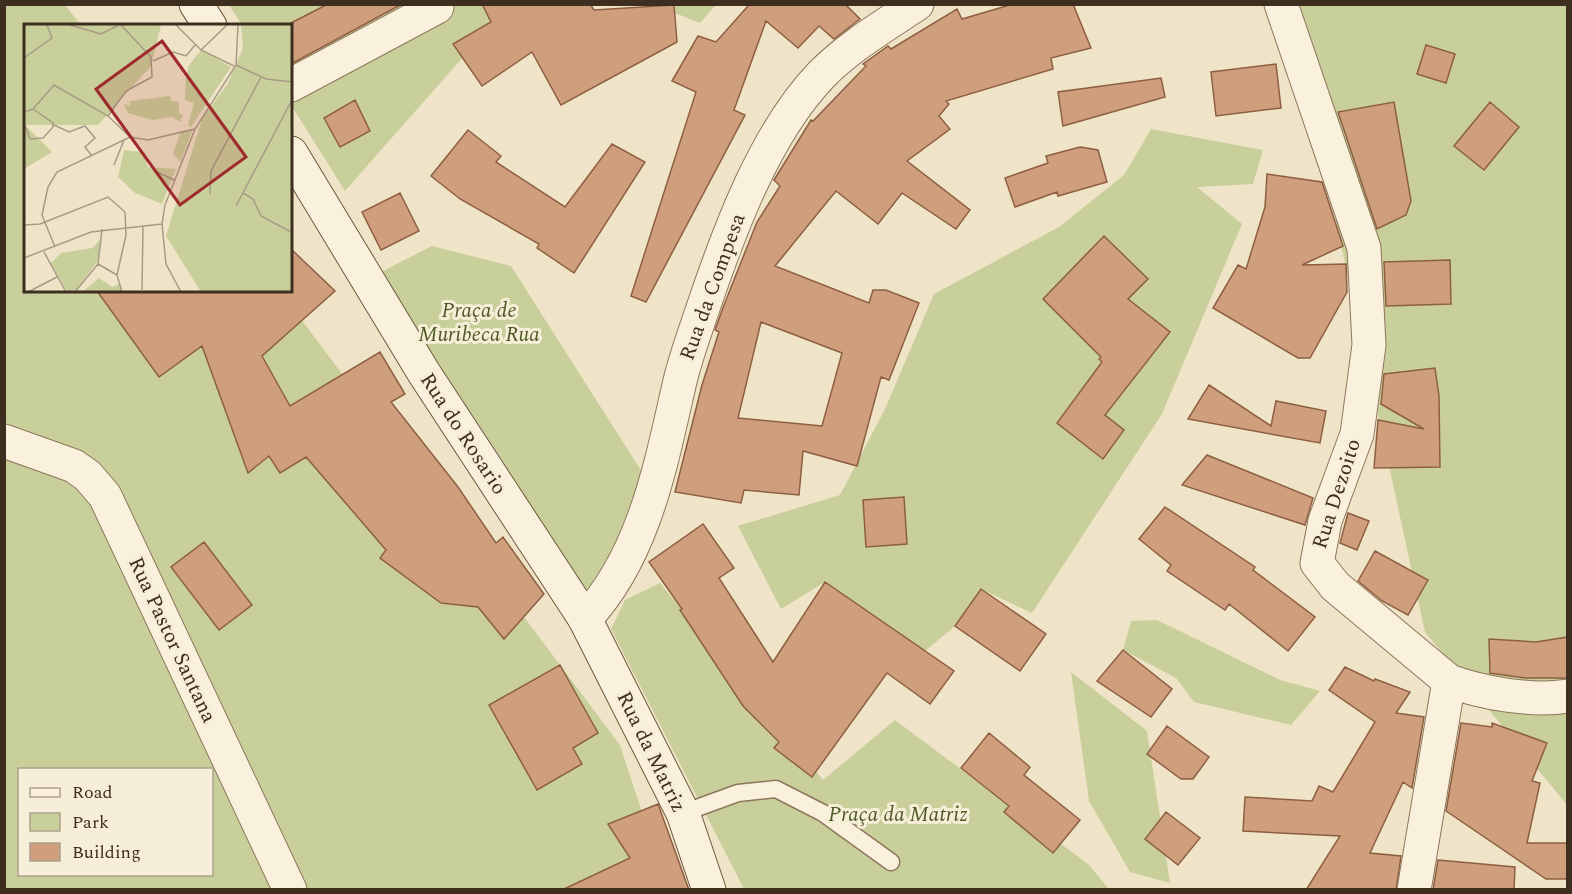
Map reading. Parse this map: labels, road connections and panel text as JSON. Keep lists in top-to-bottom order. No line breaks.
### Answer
{"streets":{"street":["Rua da Compesa","Rua do Rosario","Rua Dezoito","Rua Pastor Santana","Rua da Matriz"]},"crossings":[["Rua da Compesa","Rua do Rosario"],["Rua da Compesa","Rua da Matriz"],["Rua do Rosario","Rua da Matriz"]],"parks":["Praça de Muribeca Rua","Praça da Matriz"],"legend":["Road","Park","Building"]}
